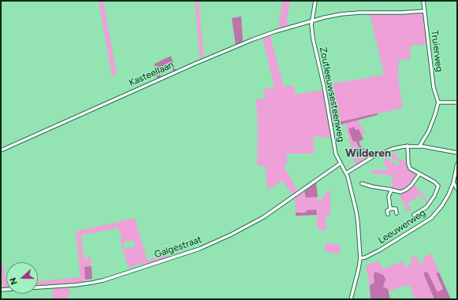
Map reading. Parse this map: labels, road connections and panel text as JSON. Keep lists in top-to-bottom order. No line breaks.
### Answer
{"streets":{"street":["Truierweg","Kasteellaan","Zoutleeuwsesteenweg","Leeuwerweg","Galgestraat"]},"crossings":[["Truierweg","Kasteellaan"],["Kasteellaan","Zoutleeuwsesteenweg"],["Zoutleeuwsesteenweg","Leeuwerweg"],["Zoutleeuwsesteenweg","Galgestraat"]],"districts":["Wilderen"],"north":"left"}
